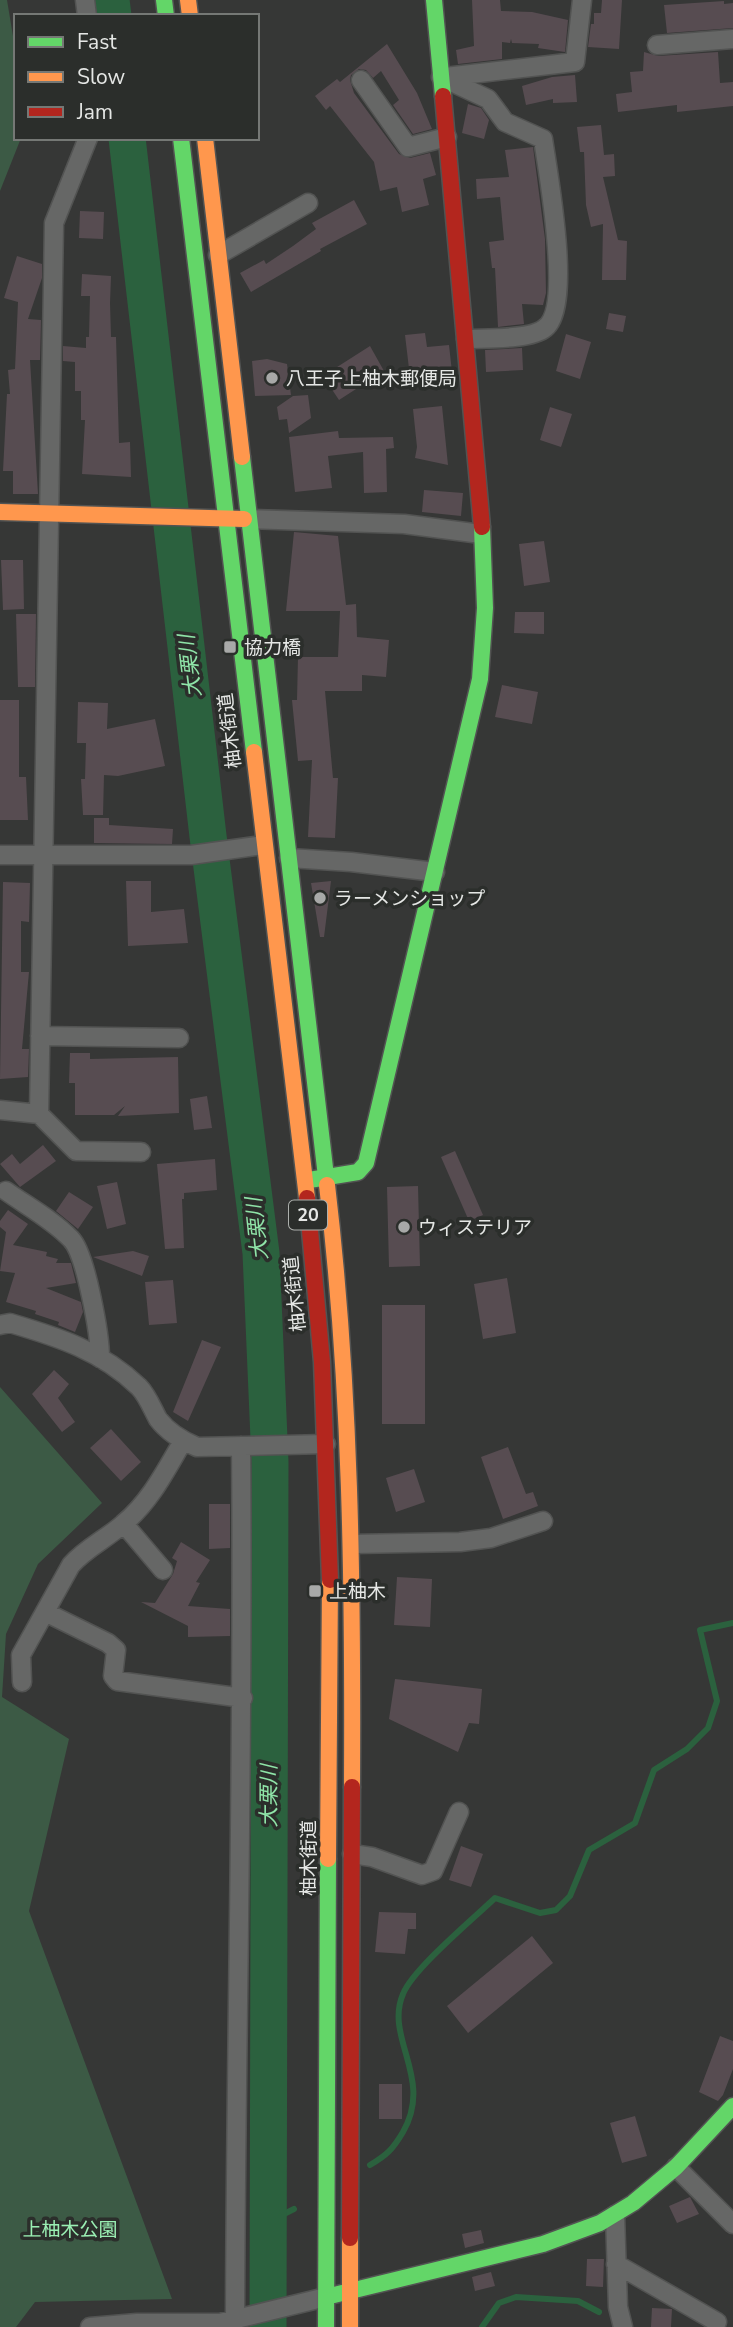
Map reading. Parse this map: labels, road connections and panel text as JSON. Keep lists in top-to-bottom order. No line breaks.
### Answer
{"streets":{"main road":["柚木街道","20"]},"water":["大栗川"],"parks":["上柚木公園"],"places":{"other":["八王子上柚木郵便局","ラーメンショップ","ウィステリア"],"transit":["協力橋","上柚木"]},"legend":["Fast","Slow","Jam"]}
